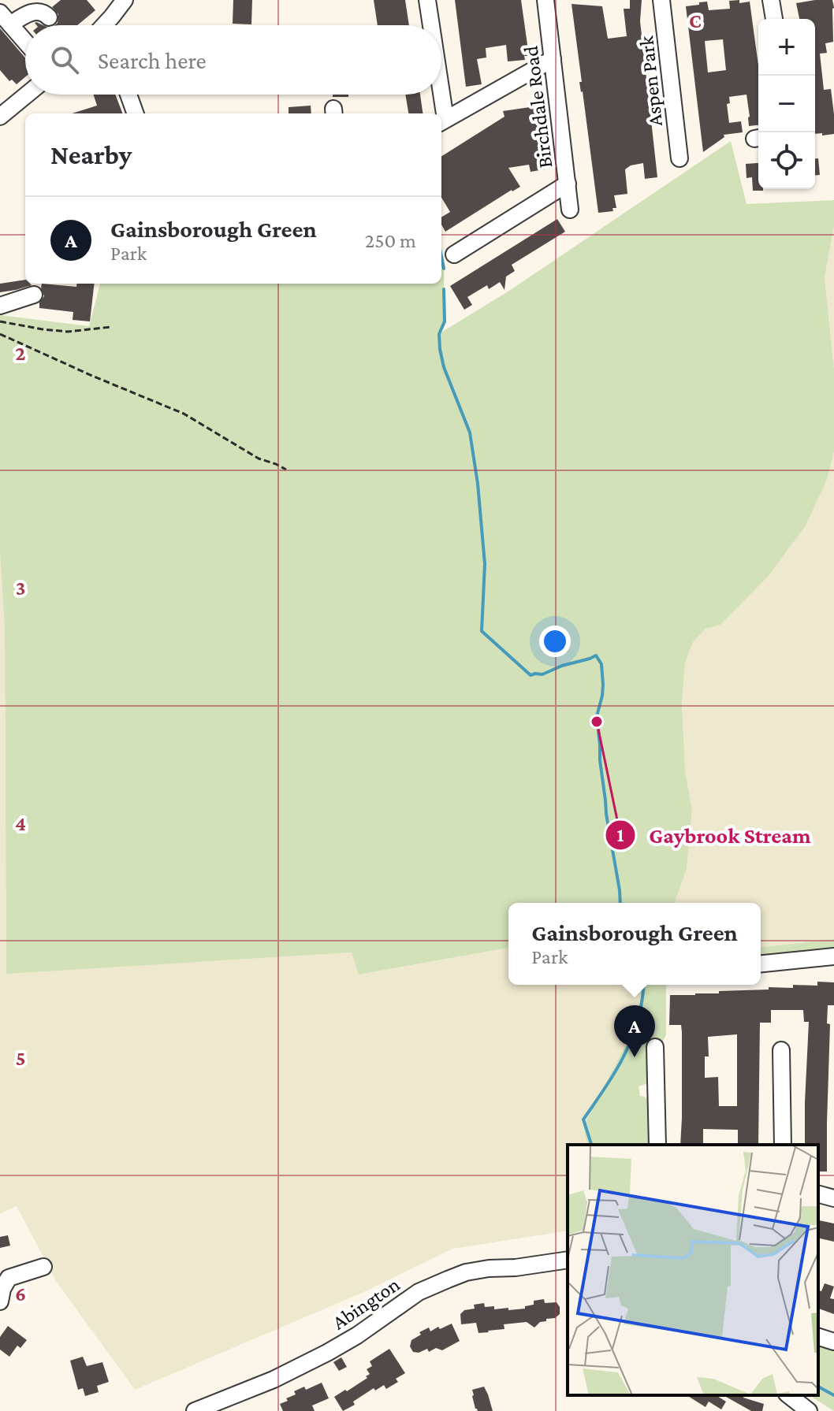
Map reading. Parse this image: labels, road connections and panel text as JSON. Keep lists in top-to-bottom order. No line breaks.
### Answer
{"streets":{"street":["Aspen Park","Birchdale Road","Abington"]},"places":["Gaybrook Stream"],"page":{"map_buttons":["+","−"],"search":"Search here","heading":"Nearby","list":[{"mark":"A","name":"Gainsborough Green","note":"Park","value":"250 m"}],"popup":["Gainsborough Green","Park"],"pins":"A"},"grid":{"columns":["C"],"rows":["2","3","4","5","6"]}}
